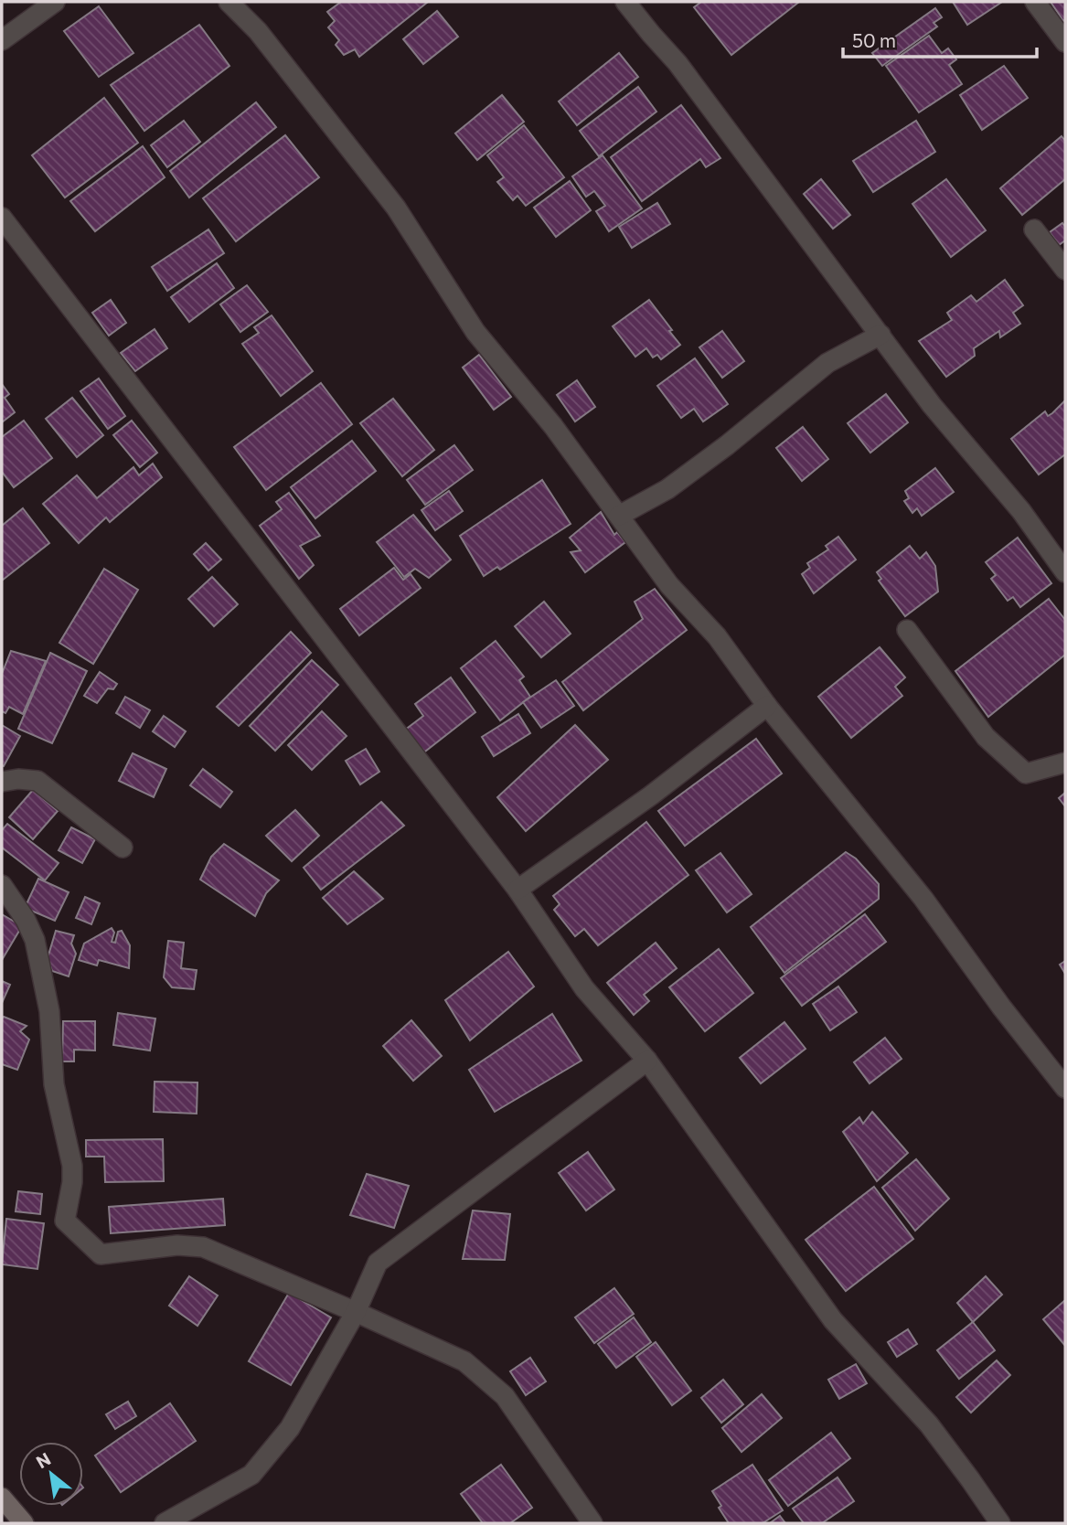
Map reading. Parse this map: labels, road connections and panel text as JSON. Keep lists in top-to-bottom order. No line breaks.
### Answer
{"scale_bar":"50 m","north":"top left"}
